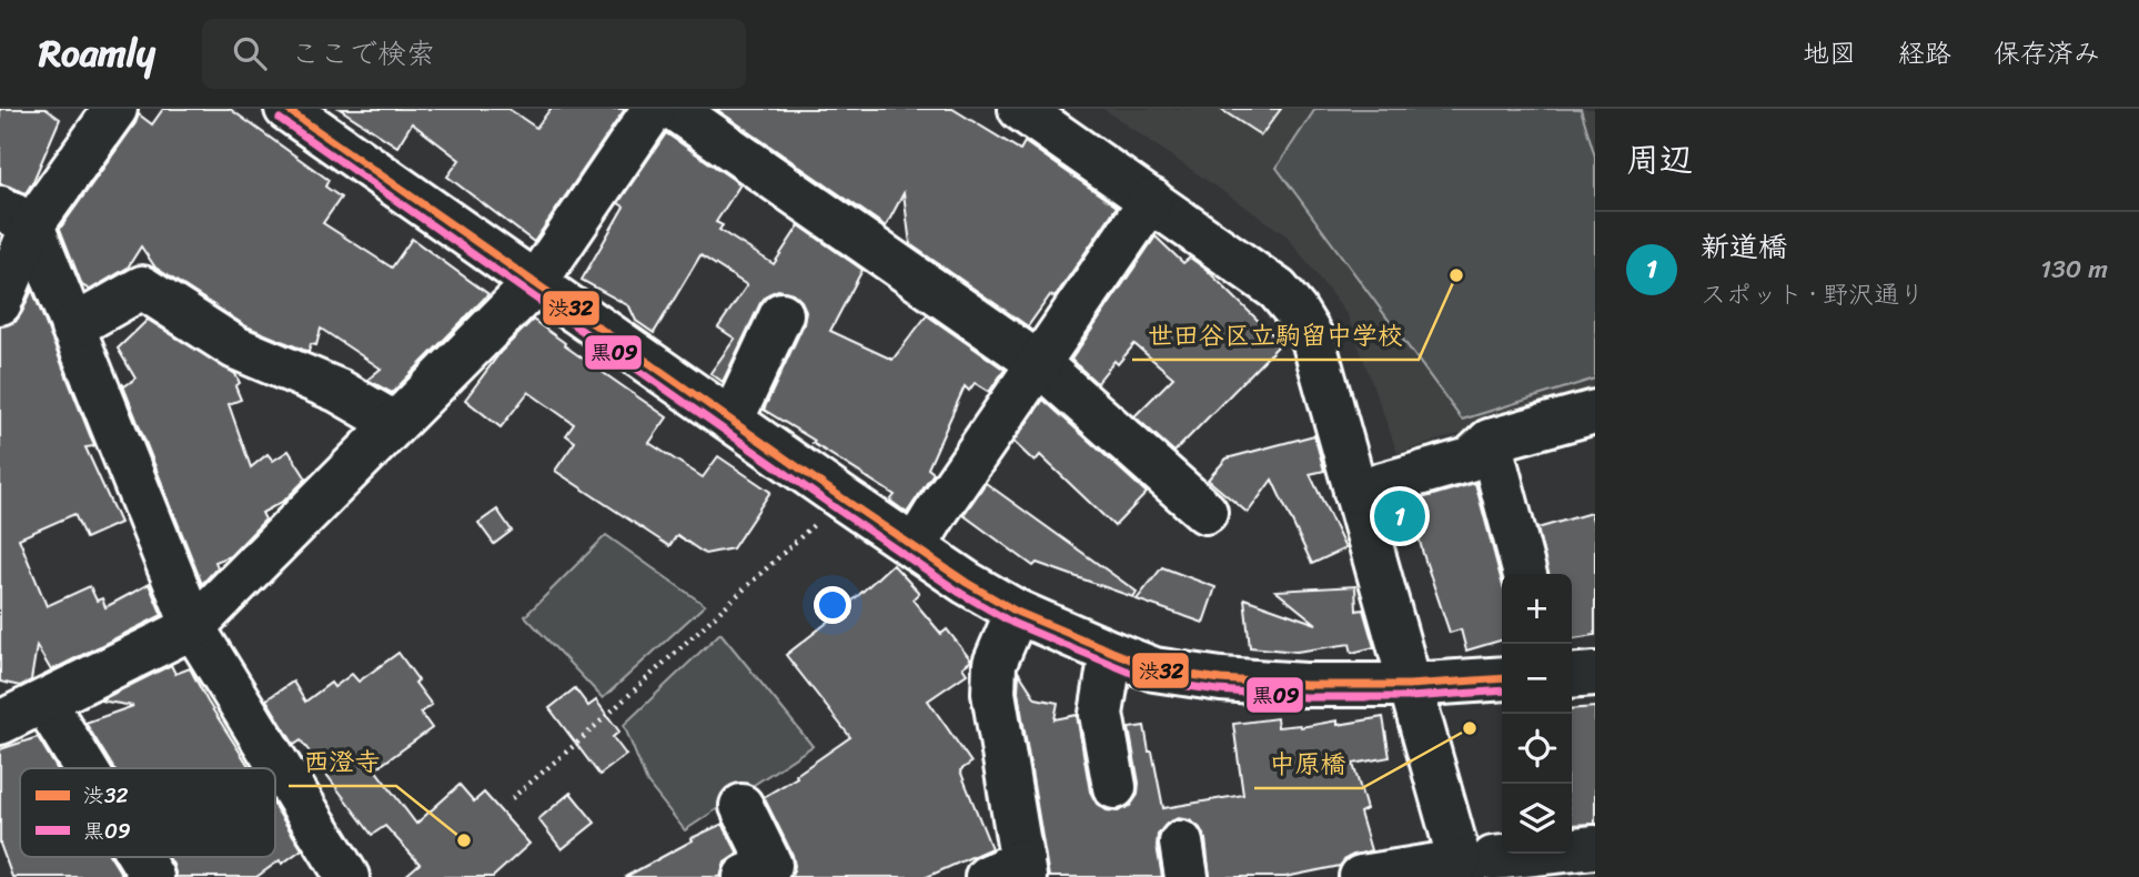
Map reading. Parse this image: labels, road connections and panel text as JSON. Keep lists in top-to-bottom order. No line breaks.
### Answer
{"places":["世田谷区立駒留中学校","中原橋","西澄寺"],"lines":["transit line 渋32","transit line 黒09"],"legend":["渋32","黒09"],"page":{"header":"Roamly","search":"ここで検索","nav":["地図","経路","保存済み"],"heading":"周辺","list":[{"mark":"1","name":"新道橋","note":"スポット · 野沢通り","value":"130 m"}],"pins":"1","map_buttons":["+","−"]}}
